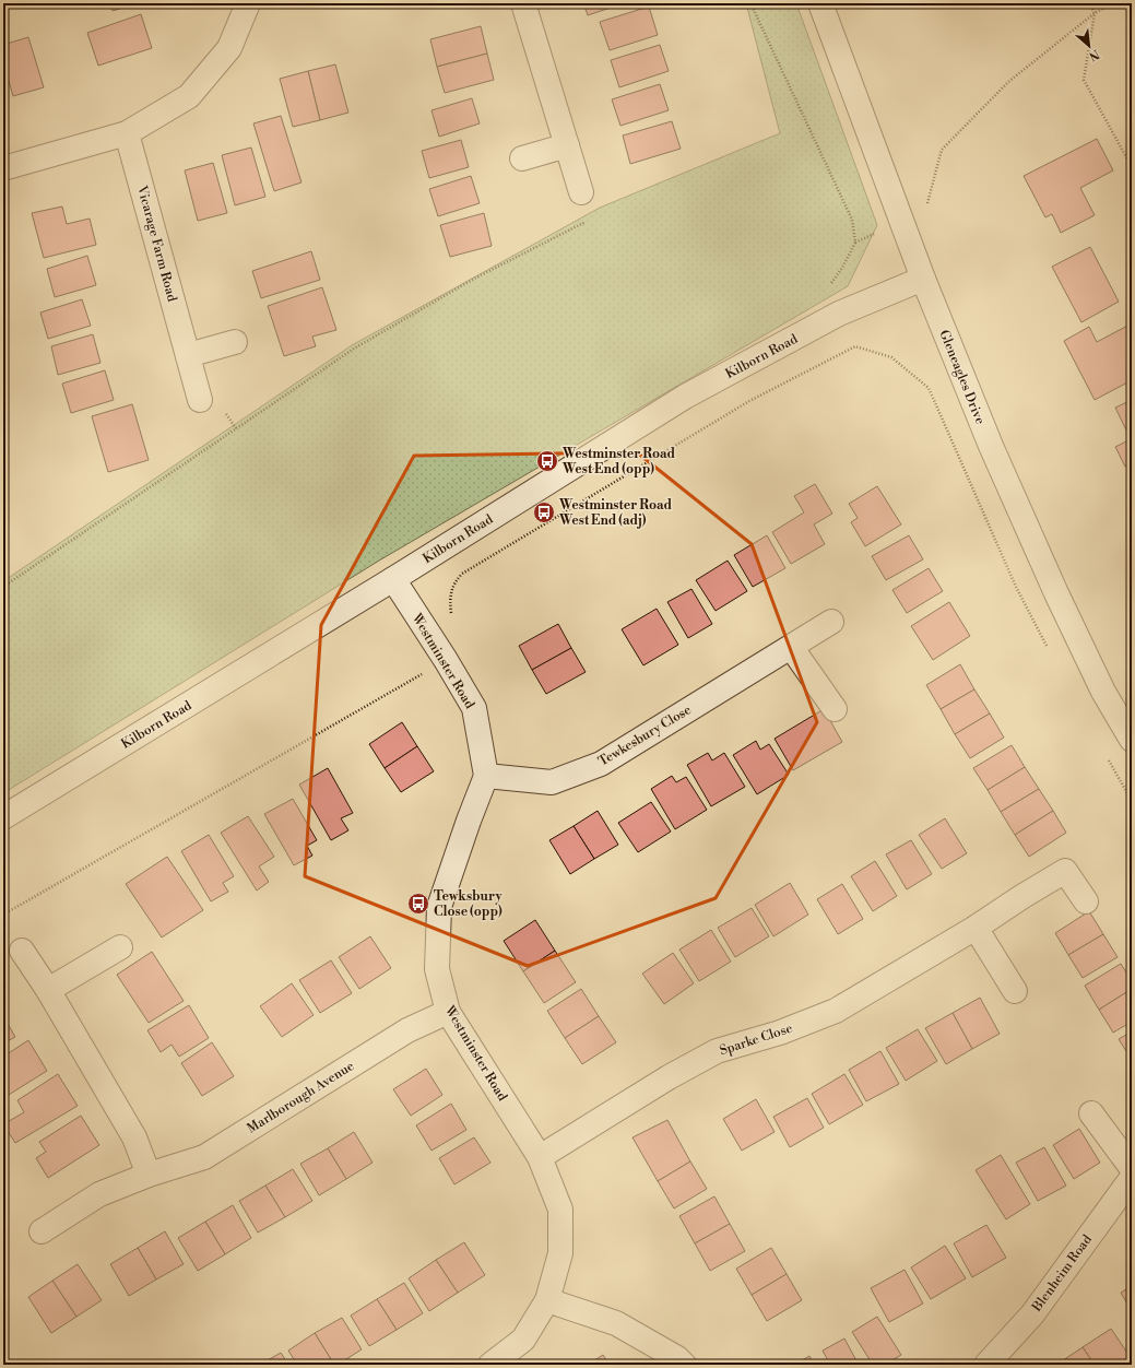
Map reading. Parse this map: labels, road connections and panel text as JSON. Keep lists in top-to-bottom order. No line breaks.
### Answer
{"streets":{"street":["Vicarage Farm Road","Kilborn Road","Gleneagles Drive","Westminster Road","Tewkesbury Close","Sparke Close","Marlborough Avenue","Blenheim Road"]},"crossings":[["Kilborn Road","Gleneagles Drive"],["Kilborn Road","Westminster Road"],["Westminster Road","Tewkesbury Close"],["Westminster Road","Sparke Close"],["Westminster Road","Marlborough Avenue"]],"places":{"bus stop":["Westminster Road West End (opp)","Westminster Road West End (adj)","Tewksbury Close (opp)"]},"north":"bottom right"}
